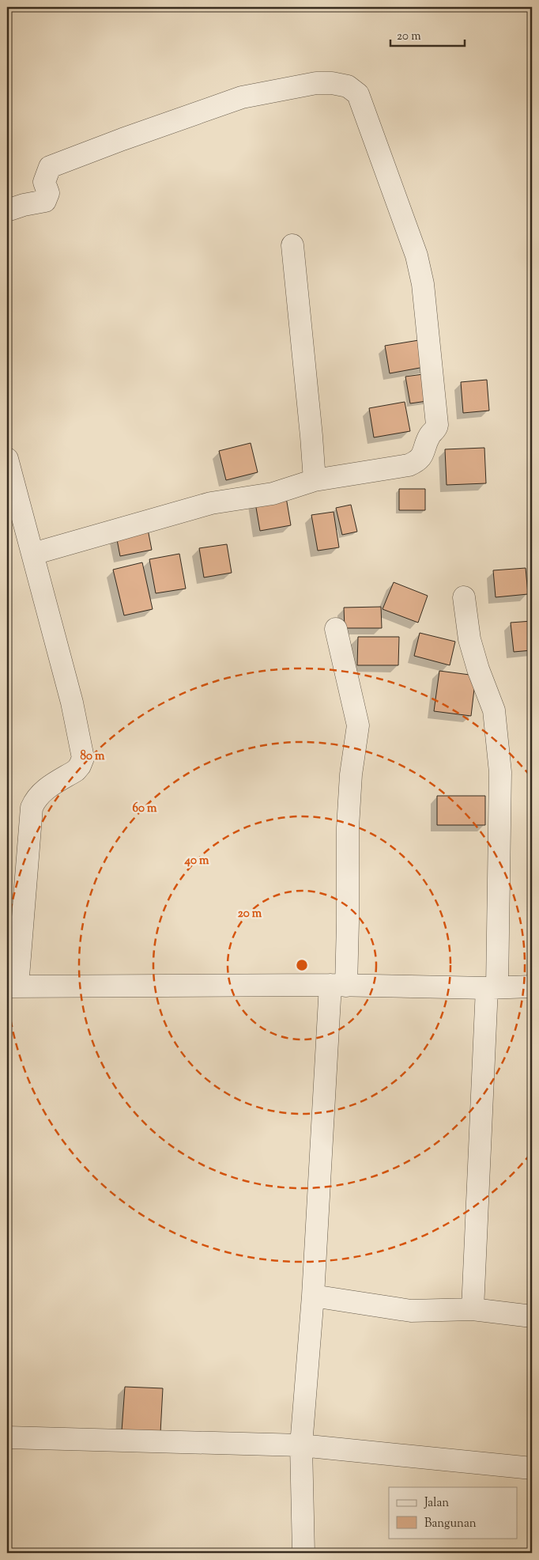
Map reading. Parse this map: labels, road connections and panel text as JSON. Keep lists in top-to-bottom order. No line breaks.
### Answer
{"legend":["Jalan","Bangunan"],"scale_bar":"20 m","rings":["80 m","60 m","40 m","20 m"]}
